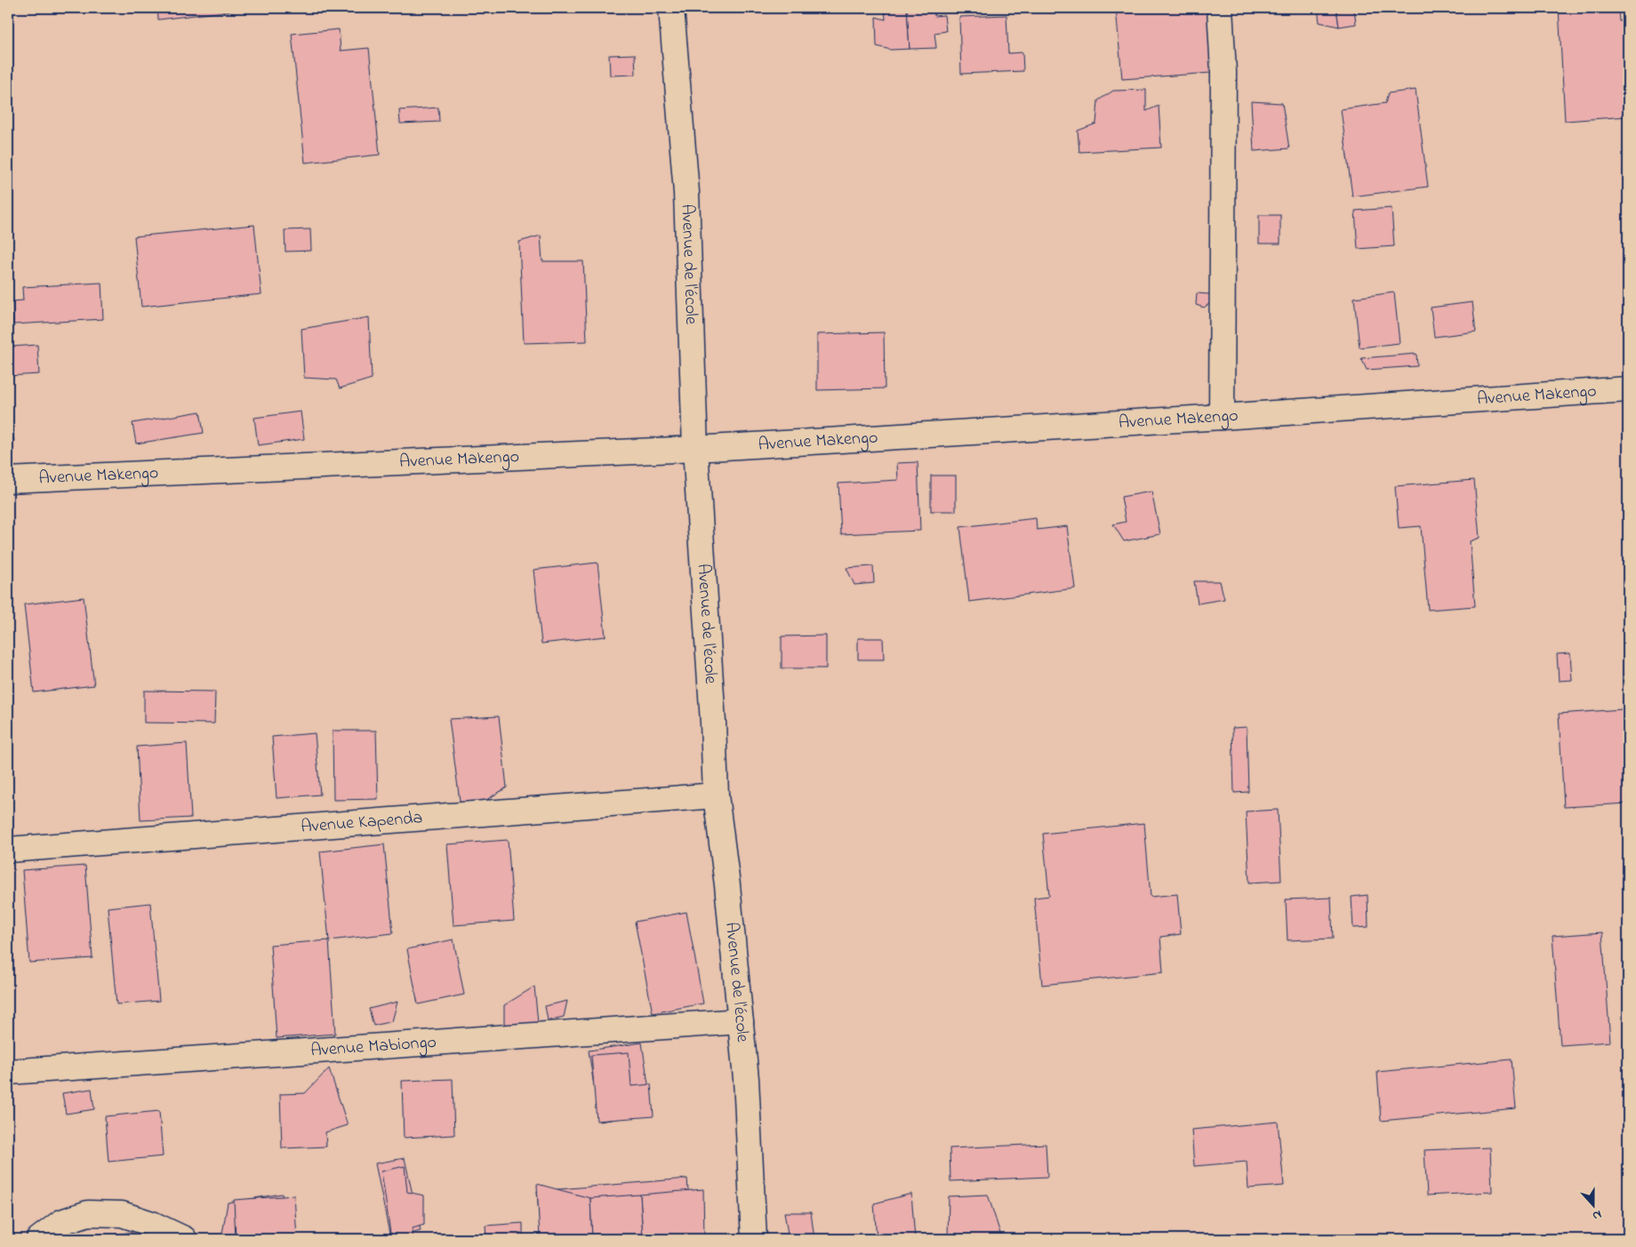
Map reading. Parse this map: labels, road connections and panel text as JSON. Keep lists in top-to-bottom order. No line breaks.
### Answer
{"streets":{"street":["Avenue de l'école","Avenue Makengo","Avenue Kapenda","Avenue Mabiongo"]},"crossings":[["Avenue de l'école","Avenue Makengo"],["Avenue de l'école","Avenue Kapenda"],["Avenue de l'école","Avenue Mabiongo"]],"north":"bottom"}
